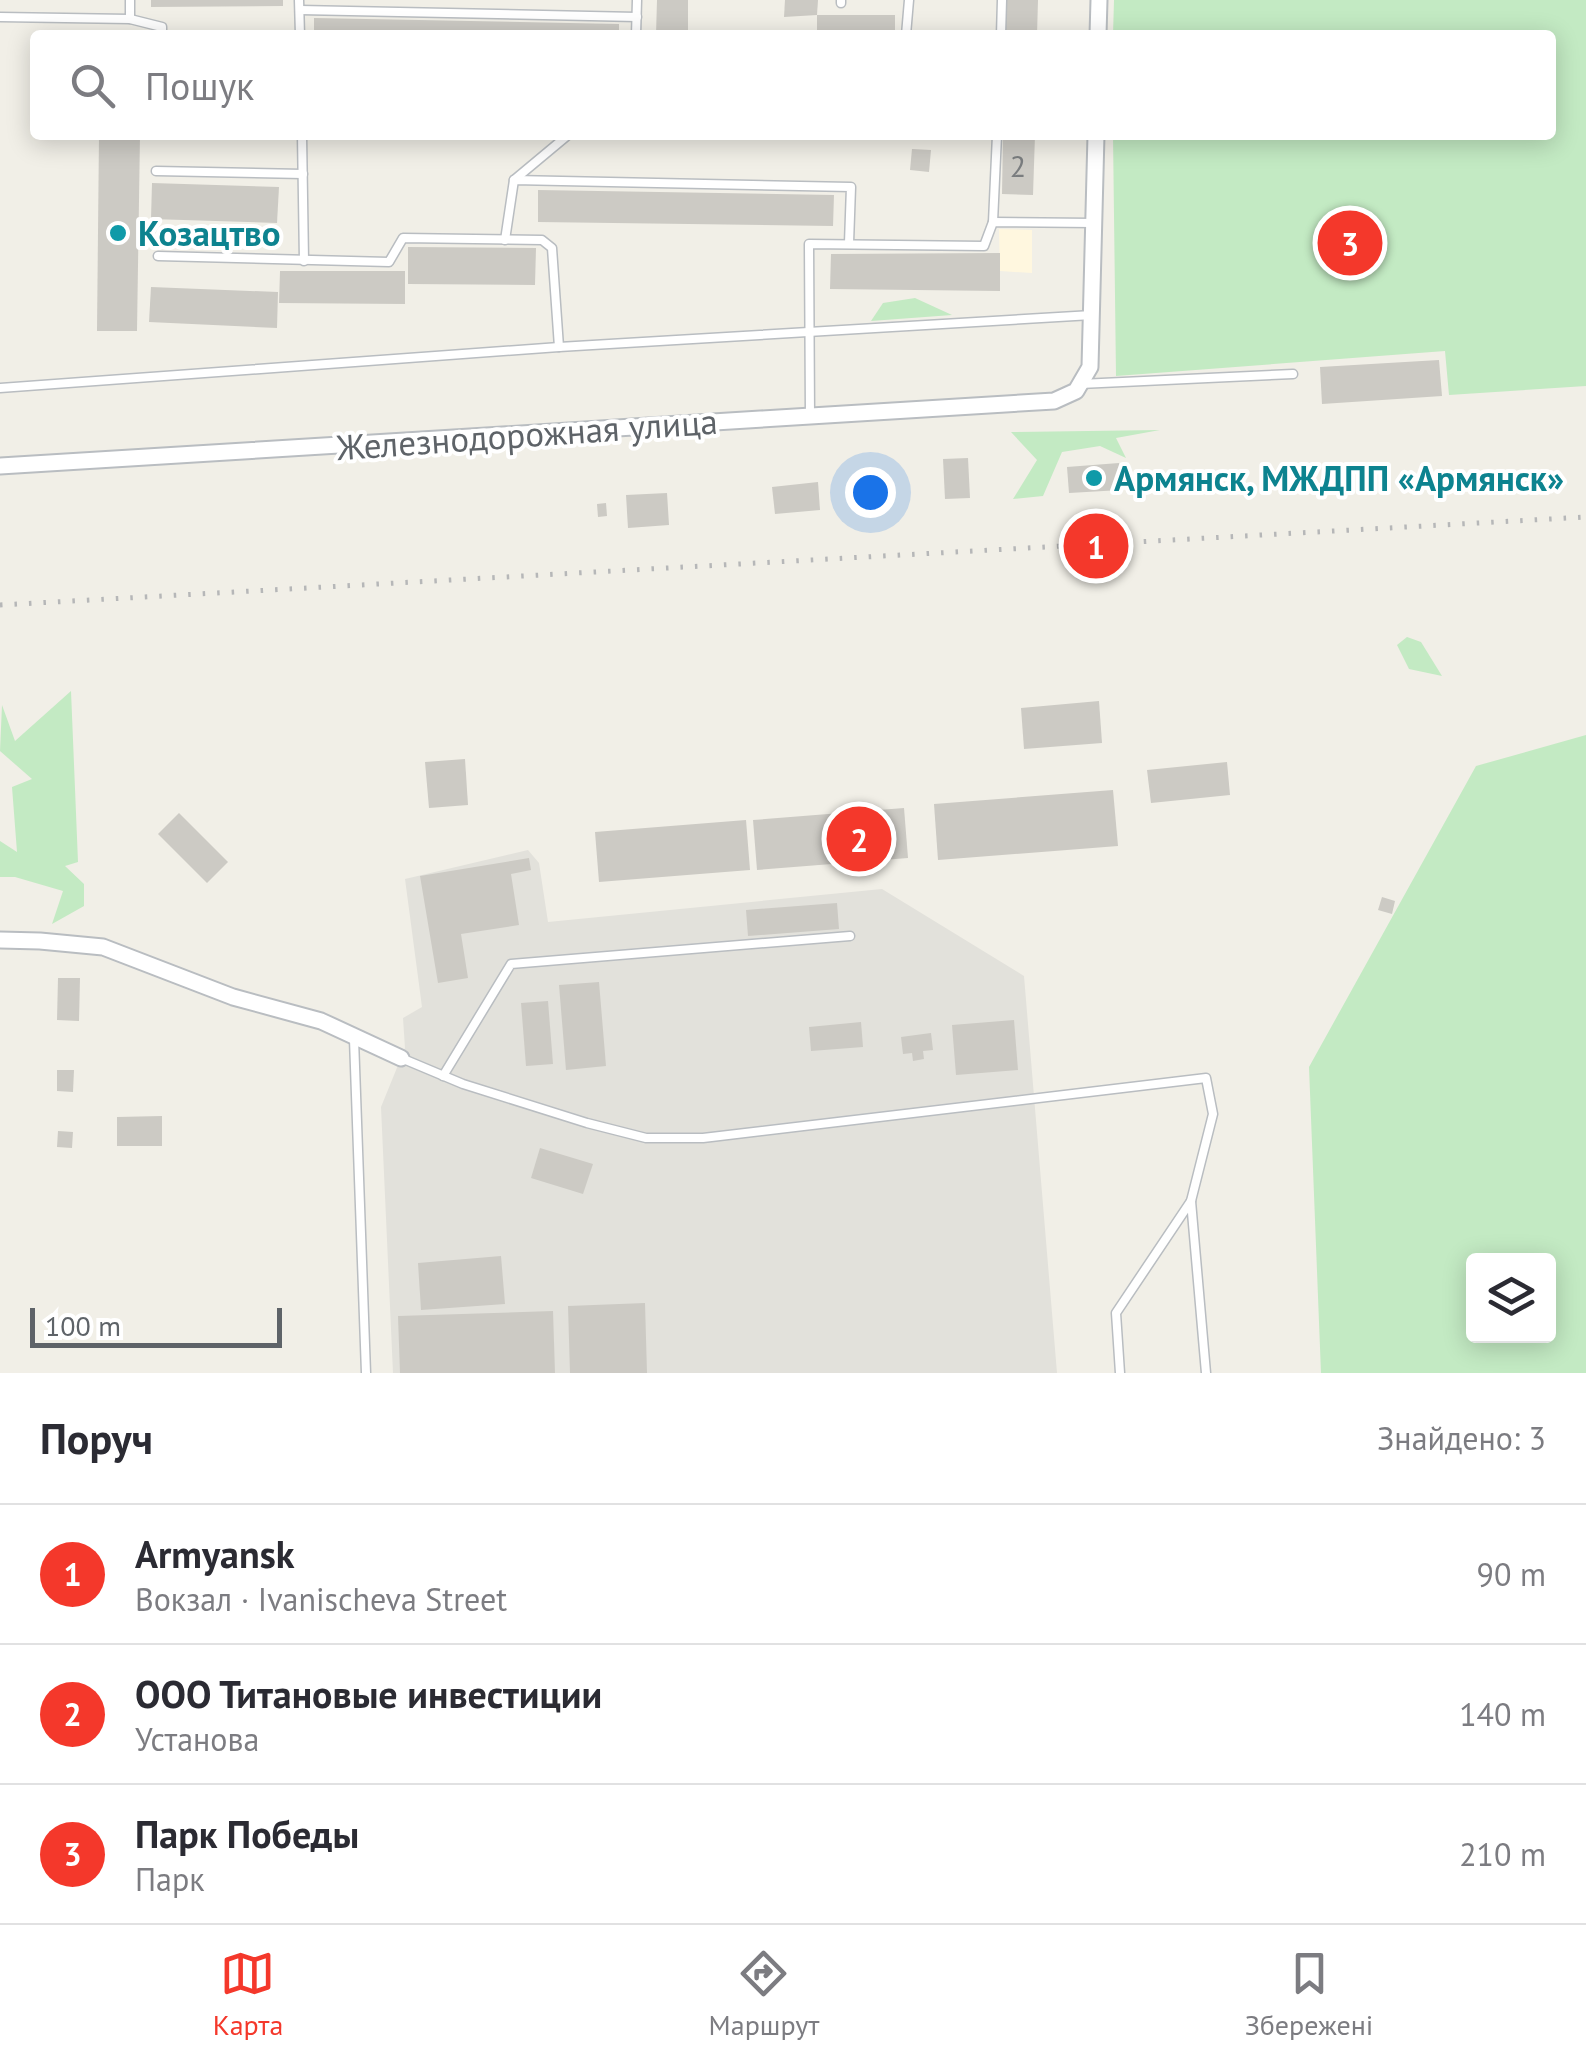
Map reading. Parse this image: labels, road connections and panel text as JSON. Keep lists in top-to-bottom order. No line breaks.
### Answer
{"streets":{"street":["Железнодорожная улица"]},"places":["Козацтво","Армянск, МЖДПП «Армянск»"],"house_numbers":["2"],"scale_bar":"100 m","page":{"search":"Пошук","pins":["3","1","2"],"scale":"100 m","heading":["Поруч","Знайдено: 3"],"list":[{"mark":"1","name":"Armyansk","note":"Вокзал · Ivanischeva Street","value":"90 m"},{"mark":"2","name":"ООО Титановые инвестиции","note":"Установа","value":"140 m"},{"mark":"3","name":"Парк Победы","note":"Парк","value":"210 m"}],"nav":["Карта","Маршрут","Збережені"]}}
